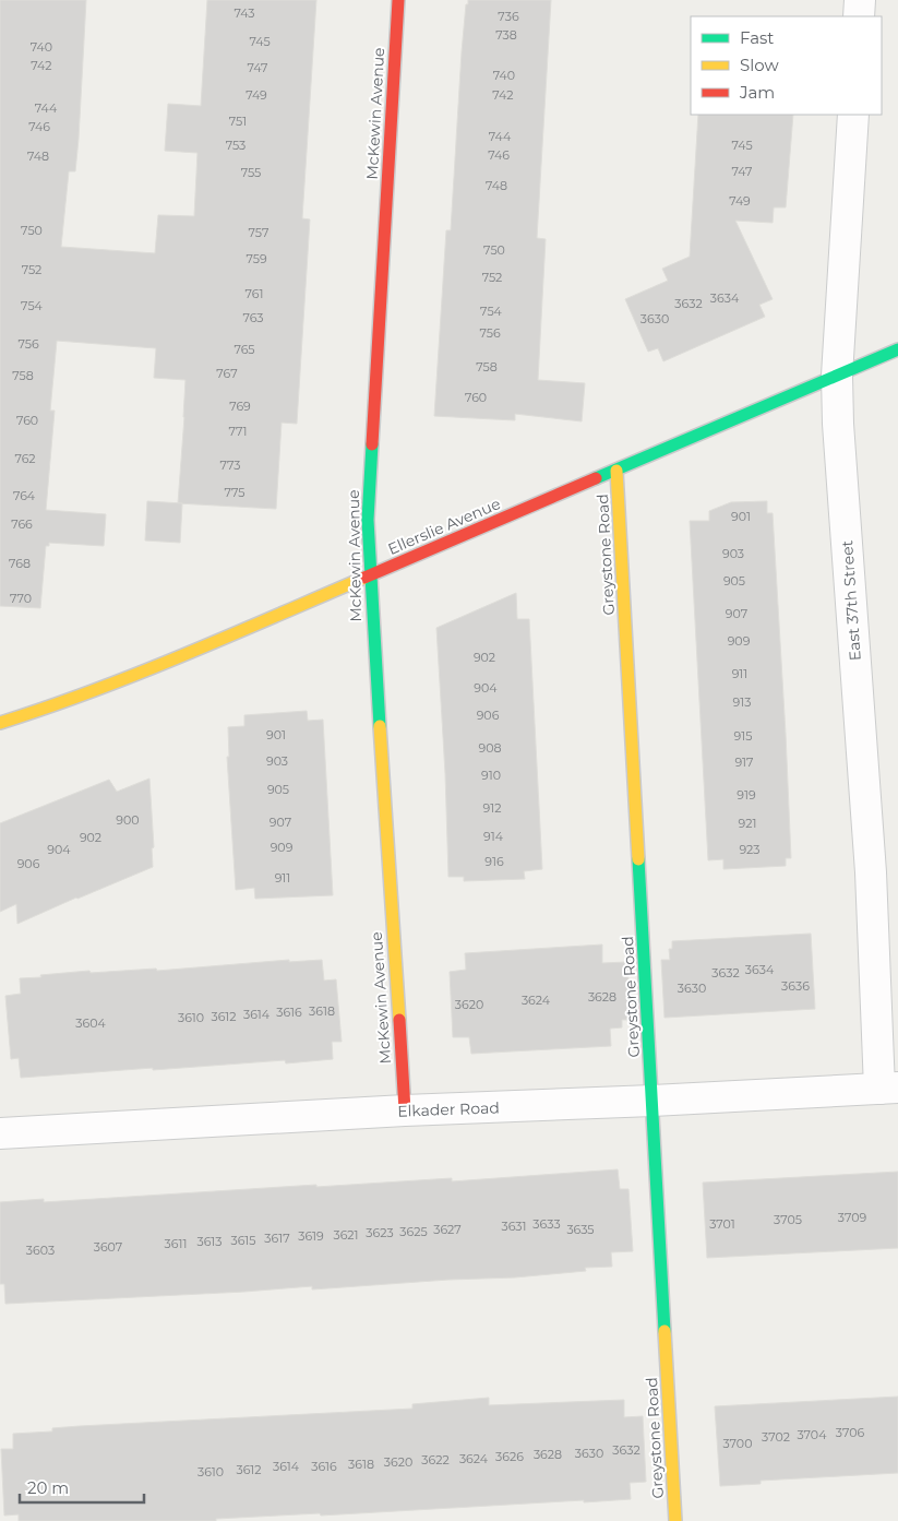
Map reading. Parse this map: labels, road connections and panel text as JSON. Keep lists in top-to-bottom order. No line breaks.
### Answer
{"streets":{"street":["McKewin Avenue","Ellerslie Avenue","Greystone Road","East 37th Street","Elkader Road"]},"crossings":[["McKewin Avenue","Ellerslie Avenue"],["McKewin Avenue","Elkader Road"],["Ellerslie Avenue","Greystone Road"],["Ellerslie Avenue","East 37th Street"],["Greystone Road","Elkader Road"],["East 37th Street","Elkader Road"]],"house_numbers":["743","736","738","745","740","742","747","740","749","742","744","751","746","744","753","745","746","748","747","755","748","749","750","757","750","759","752","752","761","3634","3632","754","754","763","3630","756","756","765","758","767","758","760","769","760","771","762","773","775","764","901","766","903","768","905","770","907","909","902","911","904","913","906","901","915","908","903","917","910","905","919","912","900","907","921","914","902","909","904","923","916","906","911","3634","3632","3636","3630","3628","3624","3620","3618","3616","3614","3612","3610","3604","3709","3705","3633","3701","3631","3627","3635","3625","3623","3621","3619","3617","3615","3613","3611","3607","3603","3706","3704","3702","3700","3632","3630","3628","3626","3624","3622","3620","3618","3614","3616","3612","3610"],"legend":["Fast","Slow","Jam"],"scale_bar":"20 m"}
